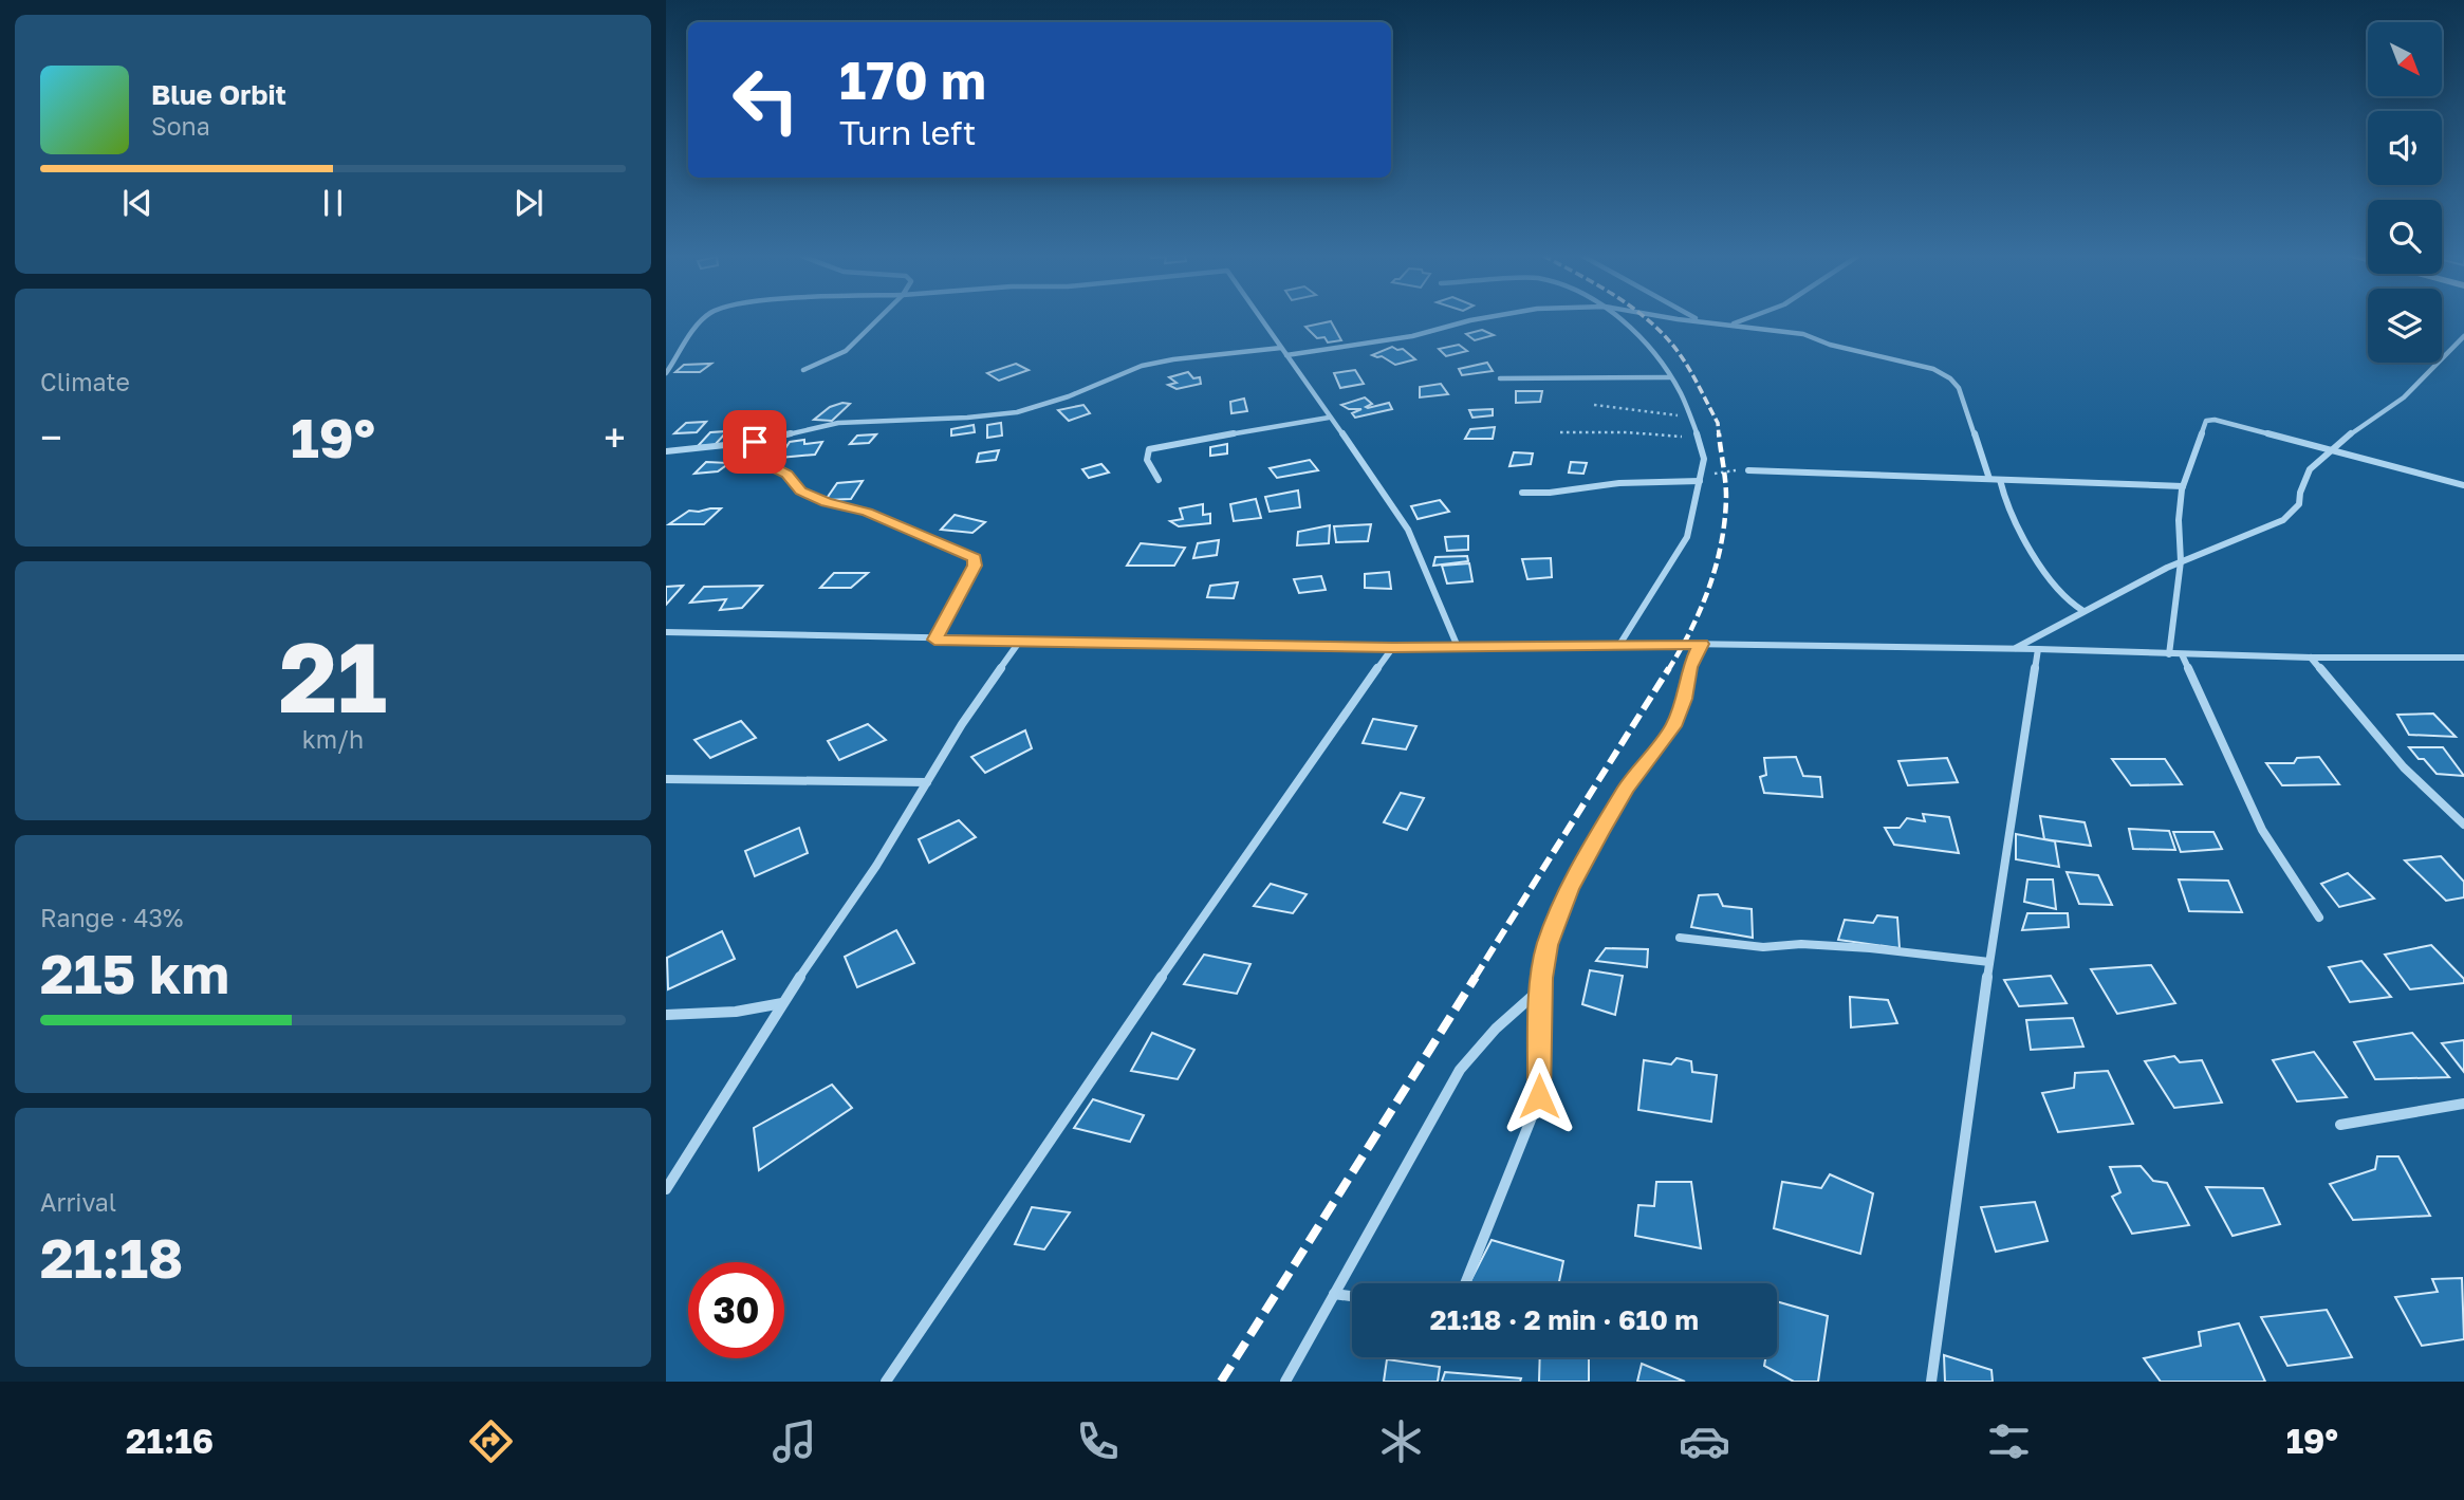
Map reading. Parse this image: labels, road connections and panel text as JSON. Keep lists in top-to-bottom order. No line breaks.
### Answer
{"north":"bottom right","page":{"turn":["170 m","Turn left"],"song":["Blue Orbit","Sona"],"tile":["Climate",["21","km/h"],["Range · 43%","215 km"],["Arrival","21:18"]],"heat":["−","19°","+"],"limit":"30","trip":"21:18 · 2 min · 610 m","tabs":["21:16","19°"]}}
